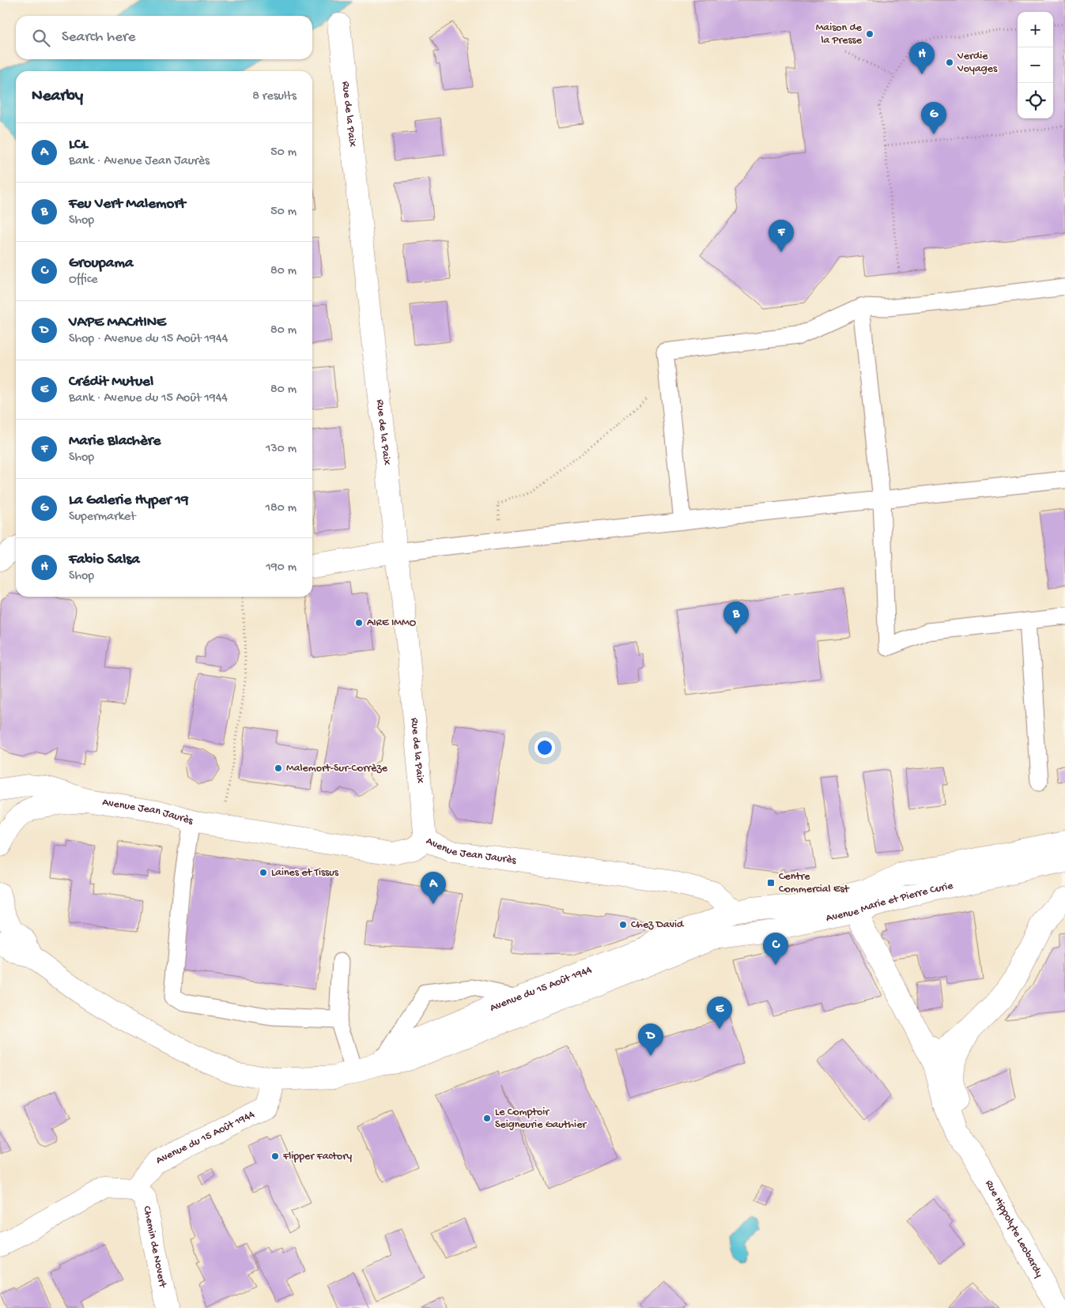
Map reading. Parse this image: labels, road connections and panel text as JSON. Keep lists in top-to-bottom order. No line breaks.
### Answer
{"streets":{"street":["Rue de la Paix","Avenue Jean Jaurès","Avenue Marie et Pierre Curie","Avenue du 15 Août 1944","Rue Hippolyte Leobardy","Chemin de Novert"]},"crossings":[["Rue de la Paix","Avenue Jean Jaurès"],["Avenue Jean Jaurès","Avenue Marie et Pierre Curie"],["Avenue Marie et Pierre Curie","Avenue du 15 Août 1944"],["Avenue Marie et Pierre Curie","Rue Hippolyte Leobardy"],["Avenue du 15 Août 1944","Chemin de Novert"]],"places":{"other":["Maison de la Presse","Verdie Voyages","AIRE IMMO","Malemort-Sur-Corrèze","Laines et Tissus","Chez David","Le Comptoir Seigneurie Gauthier","Flipper Factory"],"transit":["Centre Commercial Est"]},"page":{"map_buttons":["+","−"],"search":"Search here","pins":["H","G","F","B","A","C","E","D"],"heading":["Nearby","8 results"],"list":[{"mark":"A","name":"LCL","note":"Bank · Avenue Jean Jaurès","value":"50 m"},{"mark":"B","name":"Feu Vert Malemort","note":"Shop","value":"50 m"},{"mark":"C","name":"Groupama","note":"Office","value":"80 m"},{"mark":"D","name":"VAPE MACHINE","note":"Shop · Avenue du 15 Août 1944","value":"80 m"},{"mark":"E","name":"Crédit Mutuel","note":"Bank · Avenue du 15 Août 1944","value":"80 m"},{"mark":"F","name":"Marie Blachère","note":"Shop","value":"130 m"},{"mark":"G","name":"La Galerie Hyper 19","note":"Supermarket","value":"180 m"},{"mark":"H","name":"Fabio Salsa","note":"Shop","value":"190 m"}]}}
